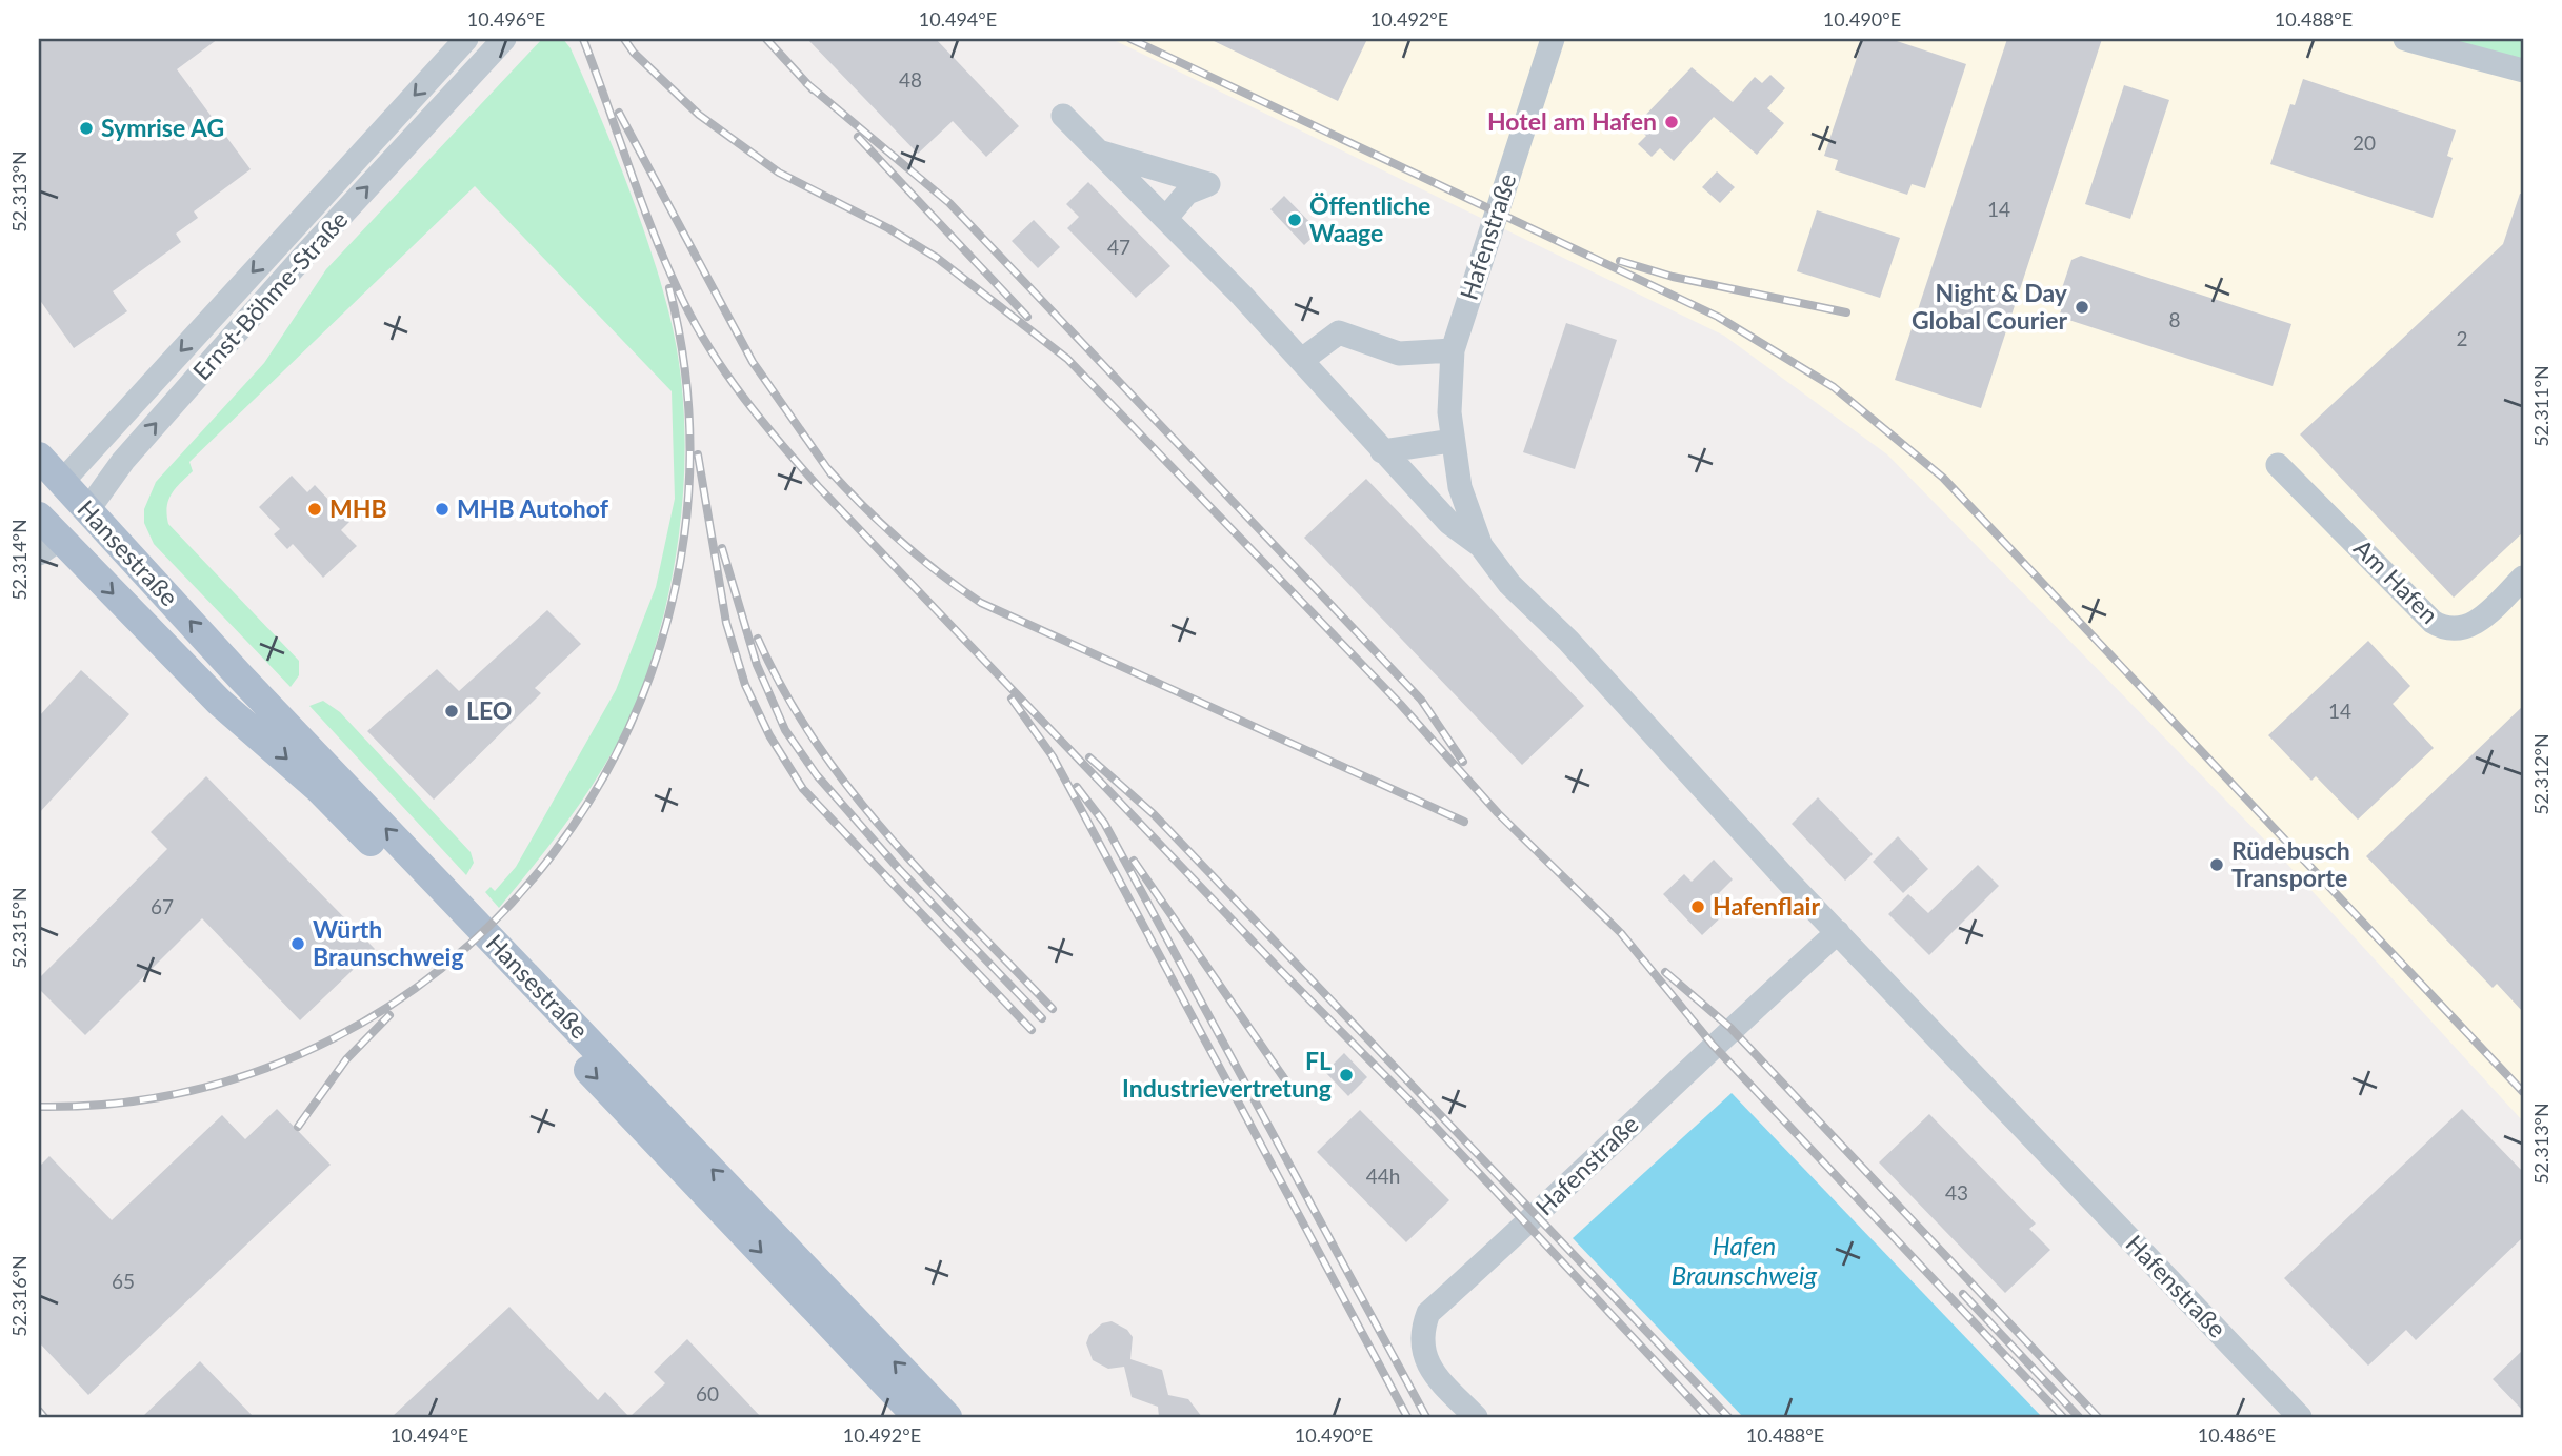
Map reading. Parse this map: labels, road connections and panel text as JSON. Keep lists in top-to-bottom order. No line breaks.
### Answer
{"streets":{"main road":["Ernst-Böhme-Straße","Hansestraße"],"street":["Hafenstraße","Am Hafen"]},"crossings":[["Ernst-Böhme-Straße","Hansestraße"]],"water":["Hafen Braunschweig"],"places":["Hotel am Hafen","Symrise AG","Öffentliche Waage","Night & Day Global Courier","MHB","MHB Autohof","LEO","Rüdebusch Transporte","Hafenflair","Würth Braunschweig","FL Industrievertretung"],"house_numbers":["48","20","14","47","8","2","14","67","44h","43","65","60"],"coordinates":["10.496°E","10.494°E","10.492°E","10.490°E","10.488°E","52.313°N","52.311°N","52.314°N","52.312°N","52.315°N","52.316°N","10.486°E"]}
